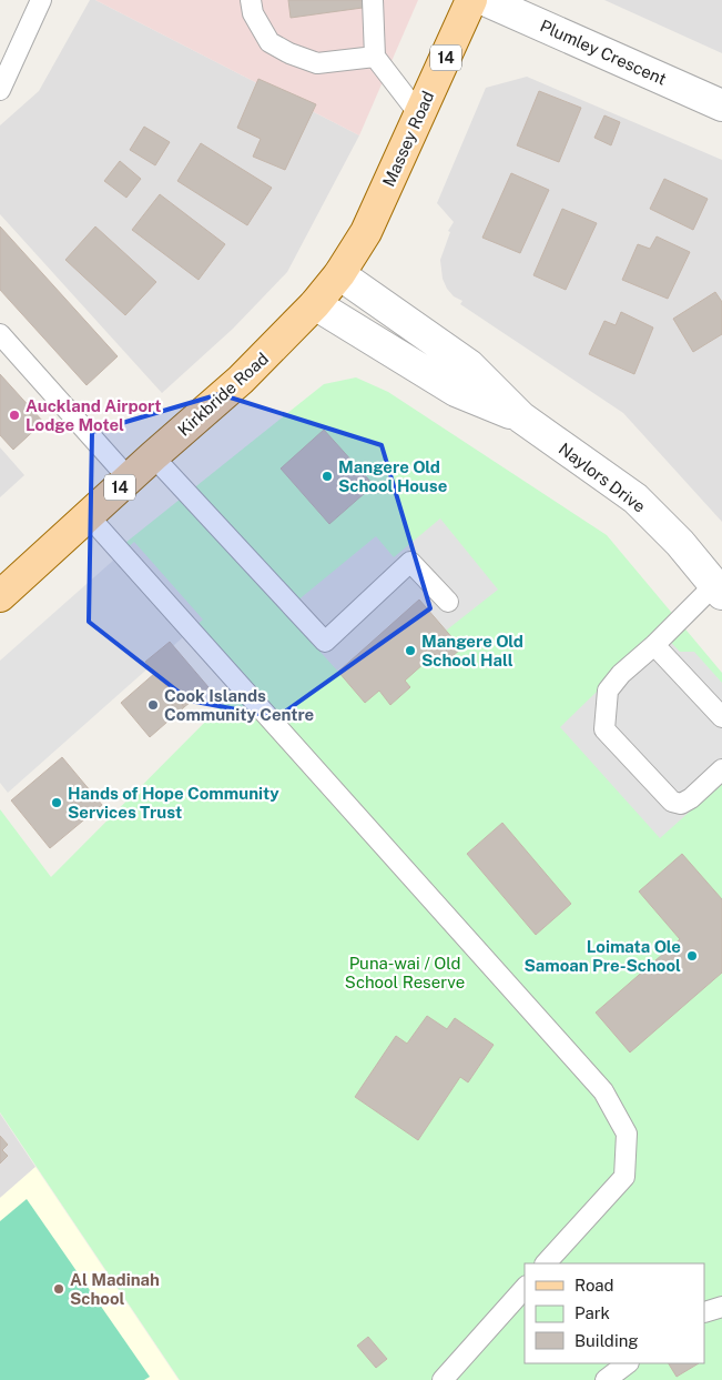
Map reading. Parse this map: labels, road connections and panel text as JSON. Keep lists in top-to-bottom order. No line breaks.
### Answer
{"streets":{"main road":["14","Massey Road","Kirkbride Road"],"street":["Plumley Crescent","Naylors Drive"]},"crossings":[["Massey Road","Kirkbride Road"],["Massey Road","Naylors Drive"],["Kirkbride Road","Naylors Drive"]],"parks":["Puna-wai / Old School Reserve"],"places":["Auckland Airport Lodge Motel","Mangere Old School House","Mangere Old School Hall","Cook Islands Community Centre","Hands of Hope Community Services Trust","Loimata Ole Samoan Pre-School","Al Madinah School"],"legend":["Road","Park","Building"]}
